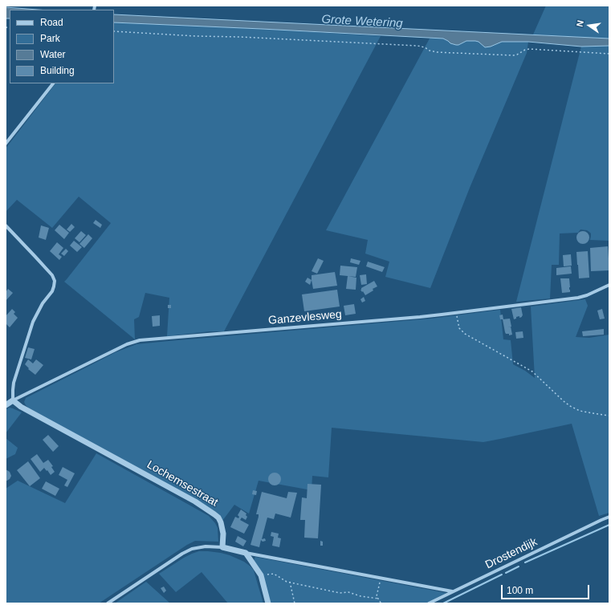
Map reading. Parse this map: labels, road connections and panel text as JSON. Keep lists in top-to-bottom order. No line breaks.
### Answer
{"streets":{"street":["Ganzevlesweg","Lochemsestraat","Drostendijk"]},"crossings":[["Ganzevlesweg","Lochemsestraat"]],"water":["Grote Wetering"],"legend":["Road","Park","Water","Building"],"scale_bar":"100 m","north":"left"}
